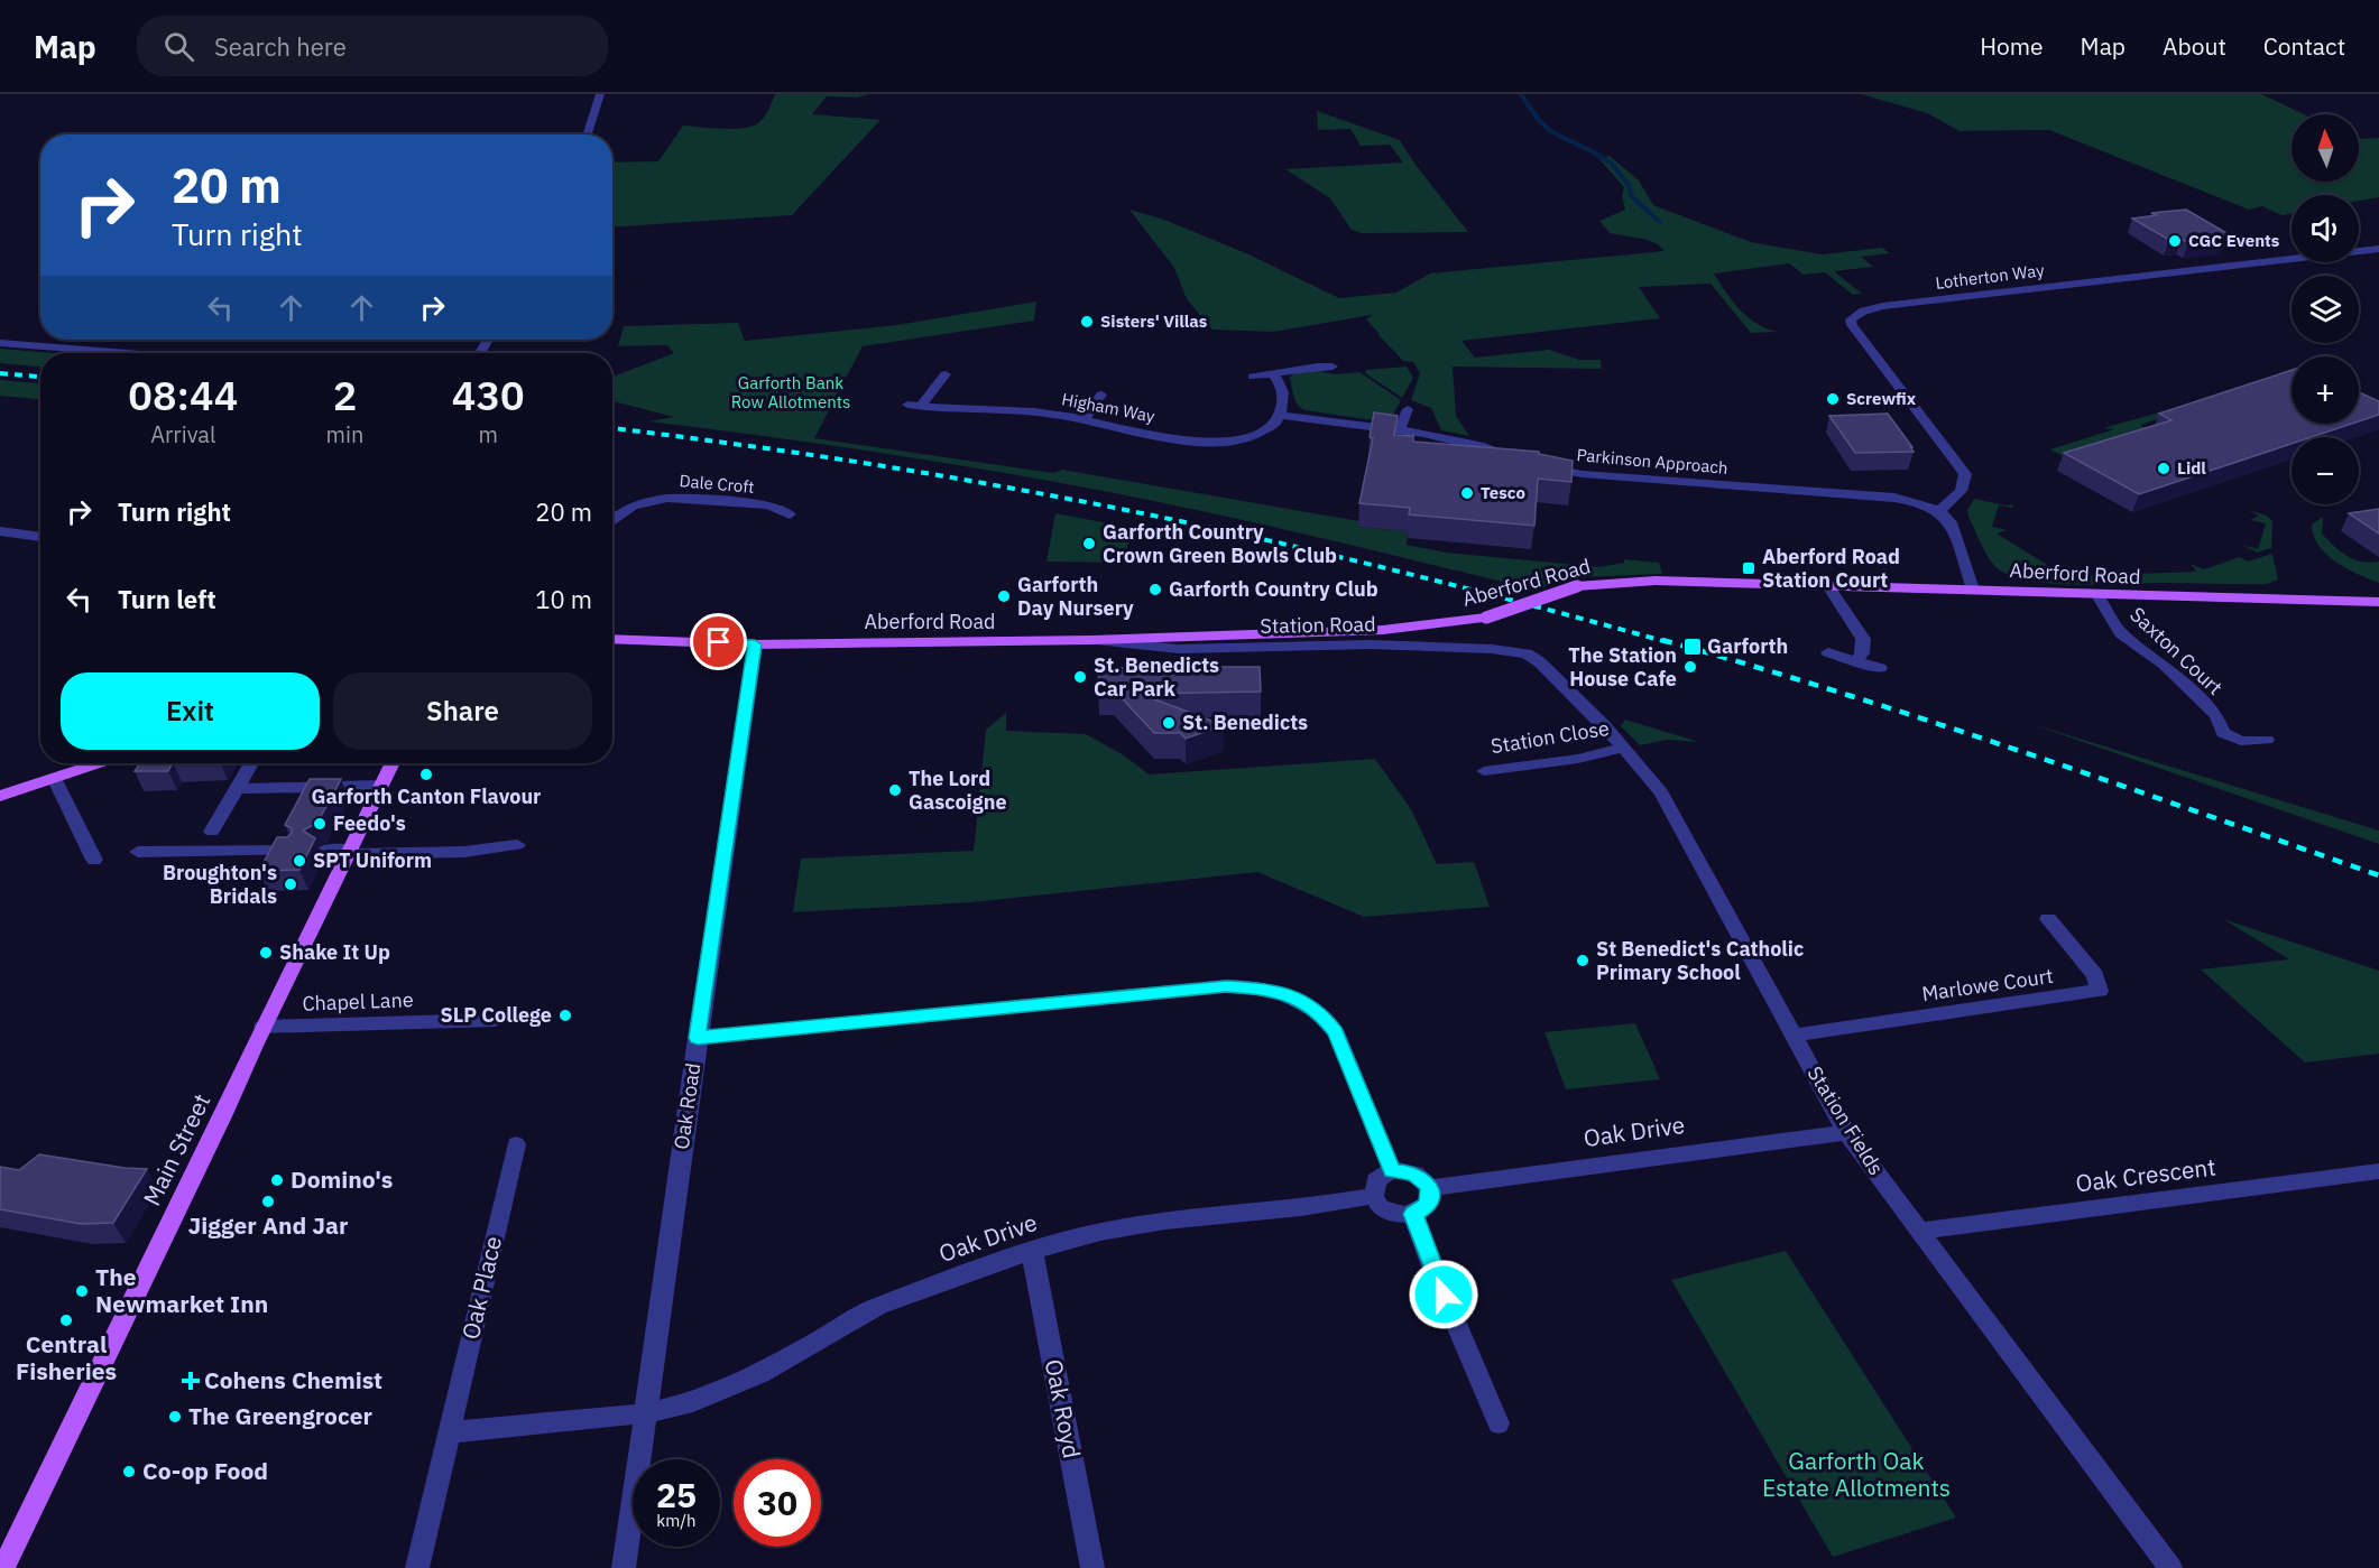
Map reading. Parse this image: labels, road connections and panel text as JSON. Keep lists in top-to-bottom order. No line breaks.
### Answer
{"streets":{"main road":["Aberford Road","Main Street"],"street":["Lotherton Way","Higham Way","Parkinson Approach","Dale Croft","Station Road","Saxton Court","Station Close","Marlowe Court","Chapel Lane","Oak Road","Station Fields","Oak Drive","Oak Crescent","Oak Place","Oak Royd"]},"crossings":[["Lotherton Way","Parkinson Approach"],["Aberford Road","Station Road"],["Aberford Road","Saxton Court"],["Aberford Road","Oak Road"],["Station Road","Station Fields"],["Station Close","Station Fields"],["Marlowe Court","Station Fields"],["Chapel Lane","Main Street"],["Oak Road","Oak Drive"],["Station Fields","Oak Drive"],["Station Fields","Oak Crescent"],["Oak Drive","Oak Royd"]],"parks":["Garforth Bank Row Allotments","Garforth Oak Estate Allotments"],"places":{"other":["CGC Events","Sisters' Villas","Screwfix","Lidl","Tesco","Garforth Country Crown Green Bowls Club","Garforth Country Club","Garforth Day Nursery","The Station House Cafe","St. Benedicts Car Park","St. Benedicts","Garforth Canton Flavour","The Lord Gascoigne","Feedo's","SPT Uniform","Broughton's Bridals","Shake It Up","St Benedict's Catholic Primary School","SLP College","Domino's","Jigger And Jar","The Newmarket Inn","Central Fisheries","The Greengrocer","Co-op Food"],"transit":["Aberford Road Station Court","Garforth"],"health":["Cohens Chemist"]},"north":"top","page":{"header":"Map","search":"Search here","nav":["Home","Map","About","Contact"],"map_buttons":["+","−"],"turn":["20 m","Turn right"],"eta":["08:44","Arrival","2","min","430","m"],"list":[{"name":"Turn right","value":"20 m"},{"name":"Turn left","value":"10 m"}],"buttons":["Exit","Share"],"speed":"25 km/h","limit":"30"}}
